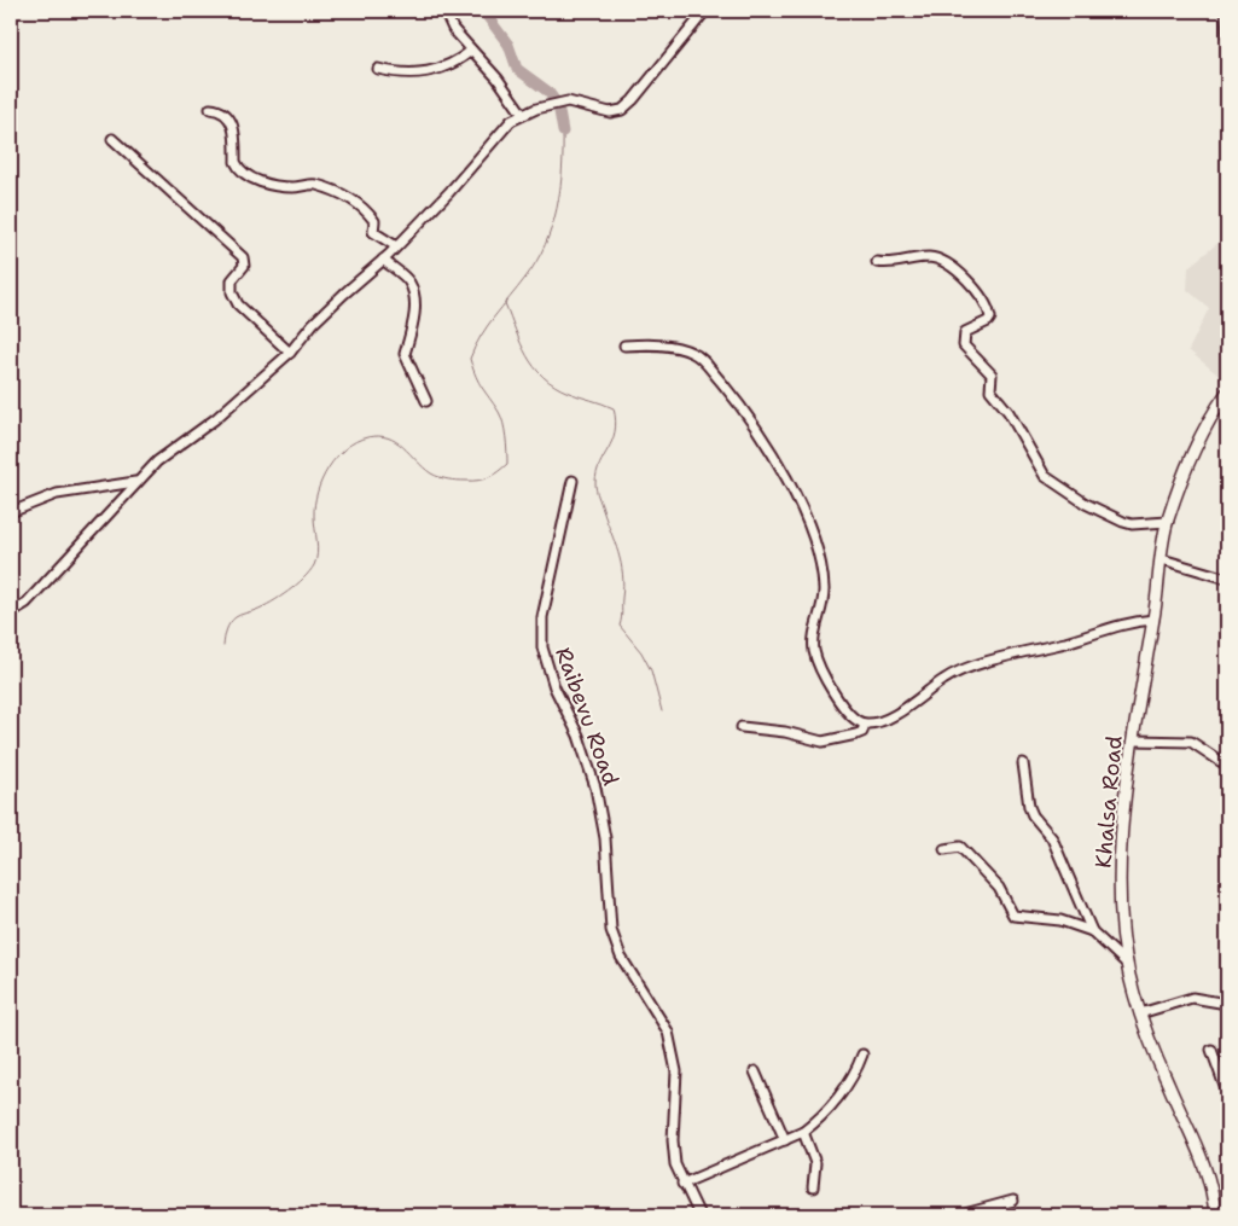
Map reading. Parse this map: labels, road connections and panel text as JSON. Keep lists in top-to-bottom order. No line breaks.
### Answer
{"streets":{"main road":["Khalsa Road"],"street":["Raibevu Road"]}}
